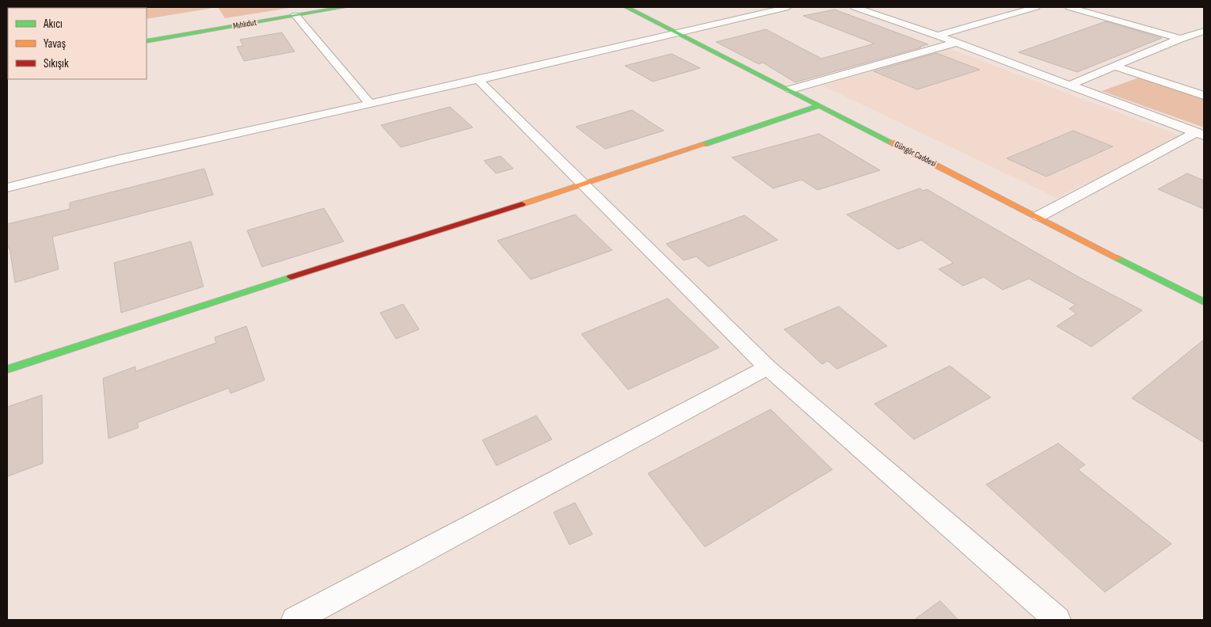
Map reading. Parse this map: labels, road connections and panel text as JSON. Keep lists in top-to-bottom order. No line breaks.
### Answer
{"streets":{"main road":["Mıhlıdut","Güngör Caddesi"]},"legend":["Akıcı","Yavaş","Sıkışık"]}
